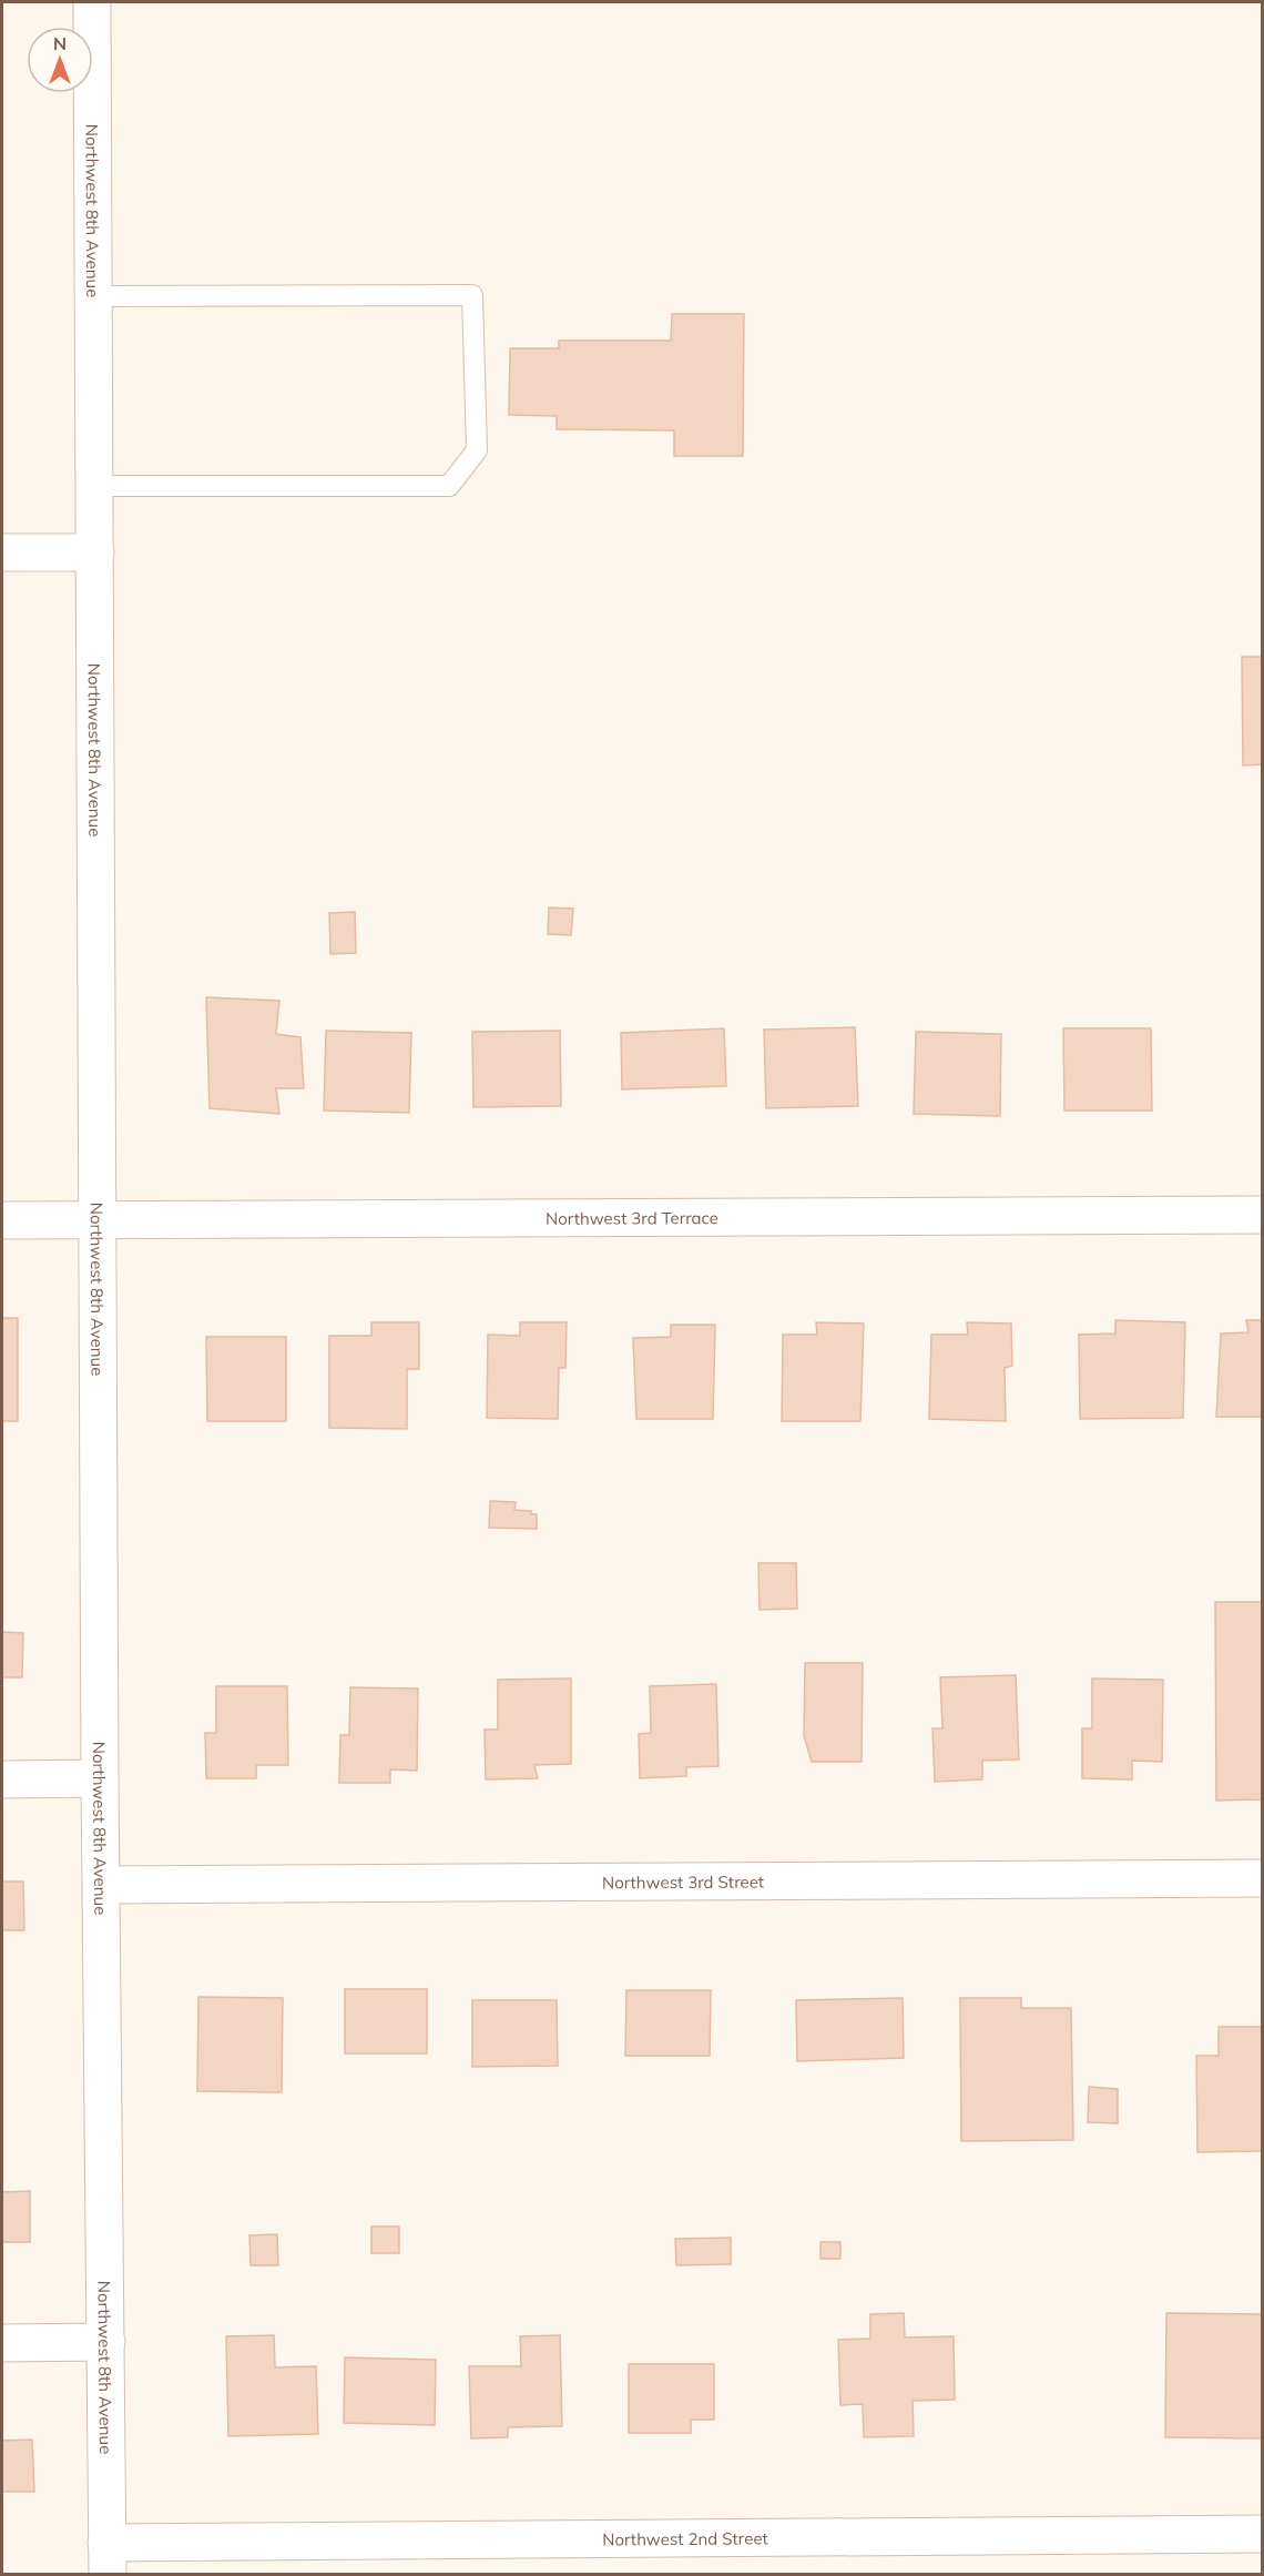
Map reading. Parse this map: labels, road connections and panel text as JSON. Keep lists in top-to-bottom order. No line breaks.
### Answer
{"streets":{"street":["Northwest 8th Avenue","Northwest 3rd Terrace","Northwest 3rd Street","Northwest 2nd Street"]},"crossings":[["Northwest 8th Avenue","Northwest 3rd Terrace"],["Northwest 8th Avenue","Northwest 3rd Street"],["Northwest 8th Avenue","Northwest 2nd Street"]],"north":"top"}
